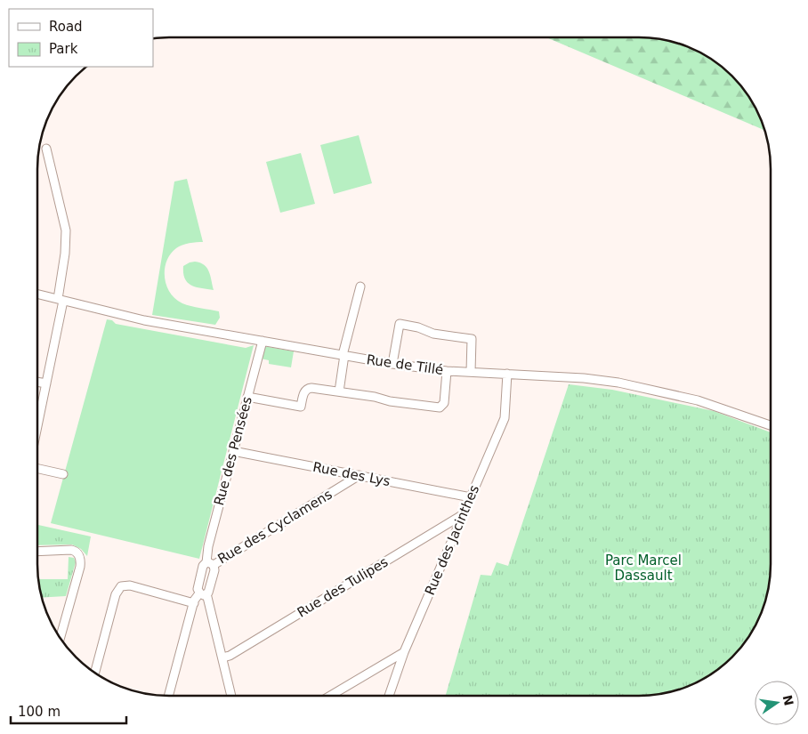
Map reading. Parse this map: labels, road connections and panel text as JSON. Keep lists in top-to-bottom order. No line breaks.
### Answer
{"streets":{"street":["Rue de Tillé","Rue des Pensées","Rue des Lys","Rue des Cyclamens","Rue des Jacinthes","Rue des Tulipes"]},"crossings":[["Rue de Tillé","Rue des Pensées"],["Rue de Tillé","Rue des Jacinthes"],["Rue des Pensées","Rue des Lys"],["Rue des Pensées","Rue des Cyclamens"],["Rue des Lys","Rue des Cyclamens"],["Rue des Lys","Rue des Jacinthes"],["Rue des Jacinthes","Rue des Tulipes"]],"parks":["Parc Marcel Dassault"],"legend":["Road","Park"],"scale_bar":"100 m","north":"right"}
